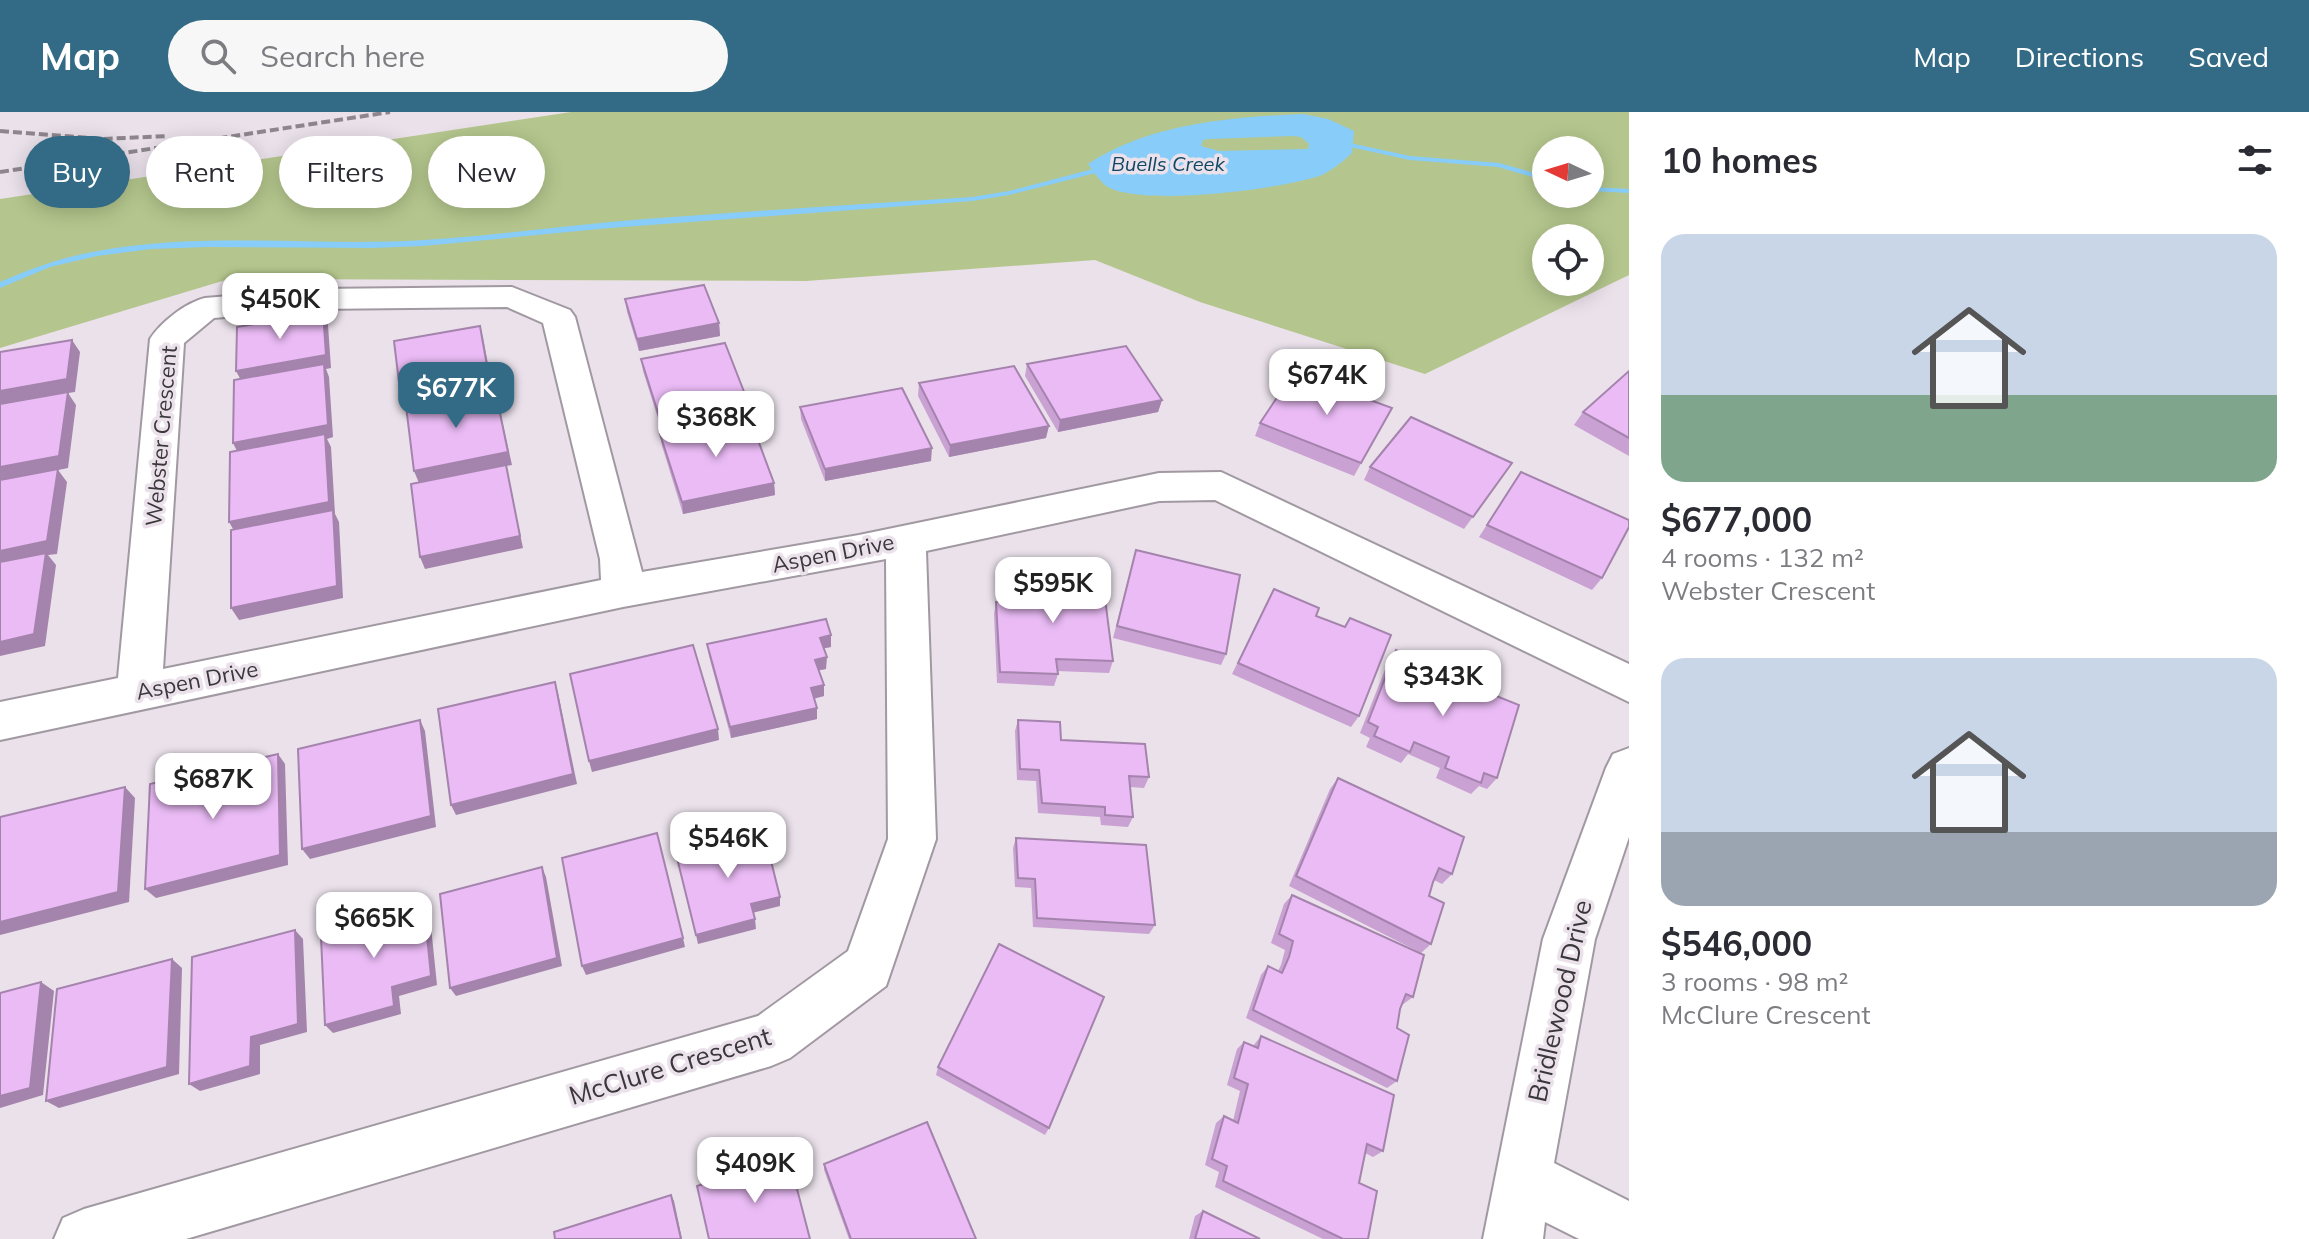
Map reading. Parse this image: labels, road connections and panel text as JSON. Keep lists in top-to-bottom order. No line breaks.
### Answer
{"streets":{"street":["Webster Crescent","Aspen Drive","Bridlewood Drive","McClure Crescent"]},"crossings":[["Webster Crescent","Aspen Drive"],["Aspen Drive","McClure Crescent"]],"water":["Buells Creek"],"north":"left","page":{"header":"Map","search":"Search here","nav":["Map","Directions","Saved"],"heading":"10 homes","chip":["Buy","Rent","Filters","New"],"list":[{"name":"$677,000","note":"4 rooms · 132 m² · Webster Crescent"},{"name":"$546,000","note":"3 rooms · 98 m² · McClure Crescent"}],"price":["$450K","$674K","$677K","$368K","$595K","$343K","$687K","$546K","$665K","$409K"]}}
